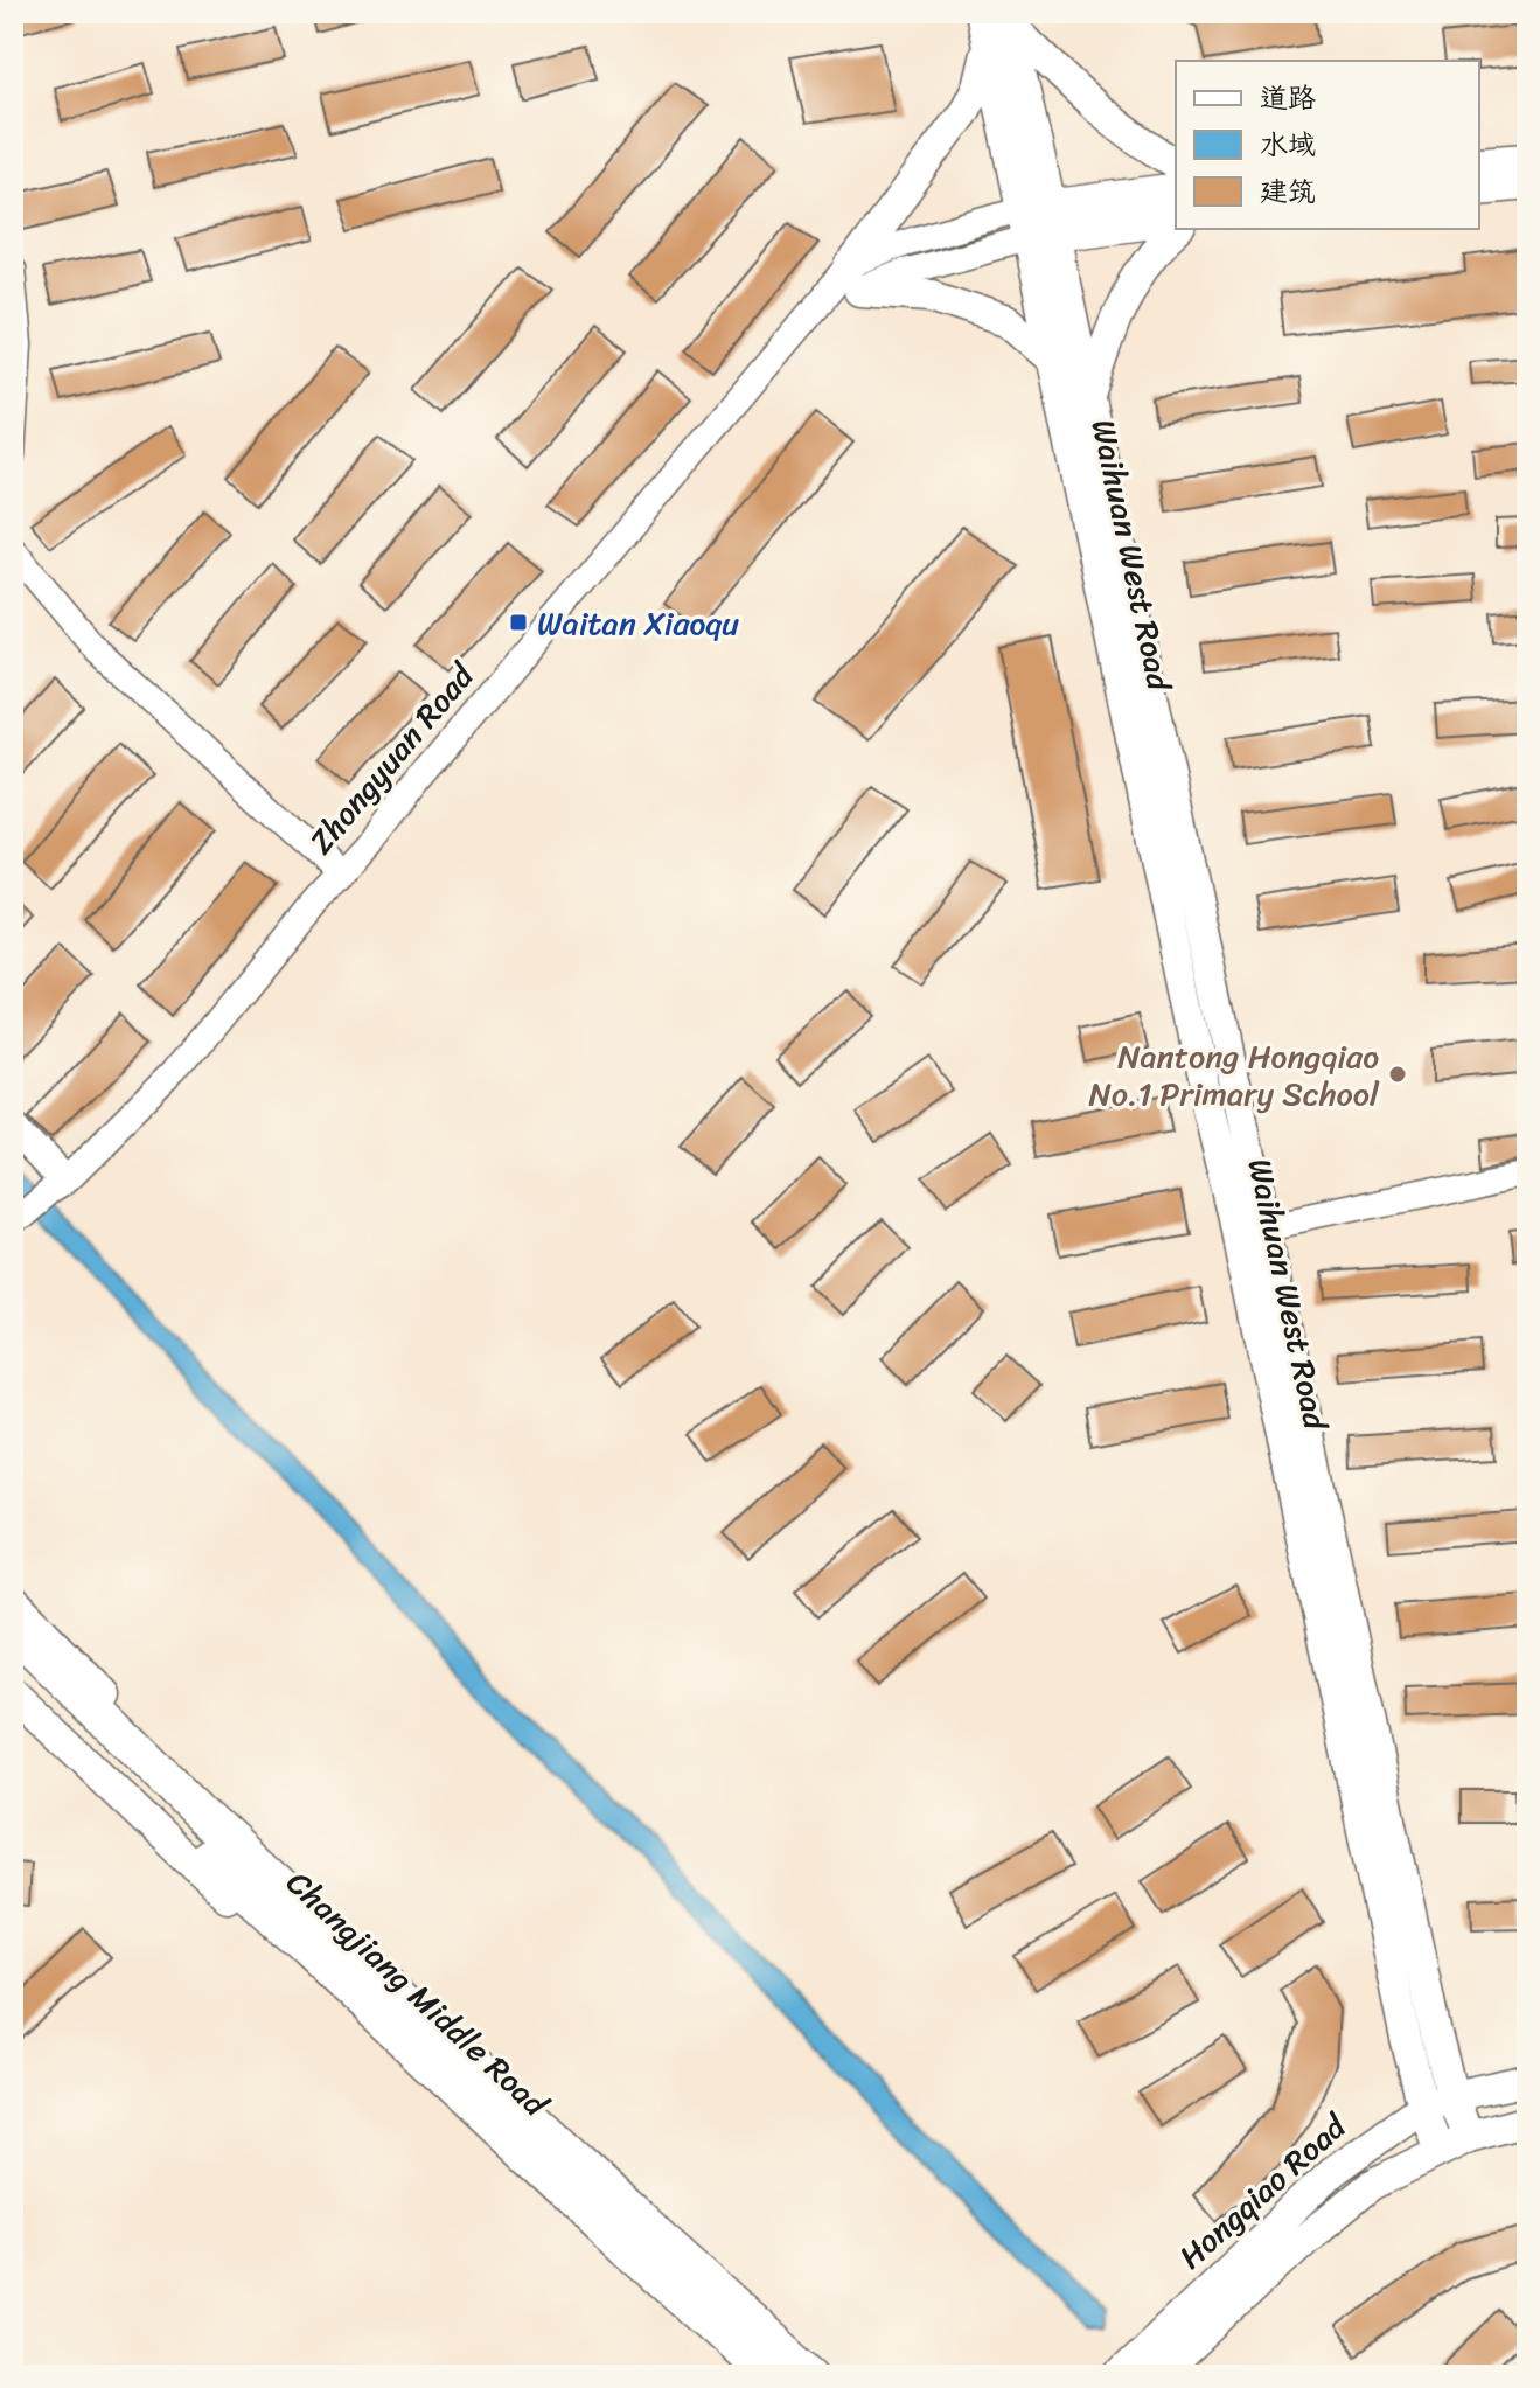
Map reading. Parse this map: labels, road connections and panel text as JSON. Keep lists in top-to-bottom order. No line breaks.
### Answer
{"streets":{"highway":["Changjiang Middle Road"],"main road":["Waihuan West Road","Hongqiao Road"],"street":["Zhongyuan Road"]},"crossings":[["Waihuan West Road","Zhongyuan Road"],["Waihuan West Road","Hongqiao Road"]],"places":{"transit":["Waitan Xiaoqu"],"other":["Nantong Hongqiao No.1 Primary School"]},"legend":["道路","水域","建筑"]}
